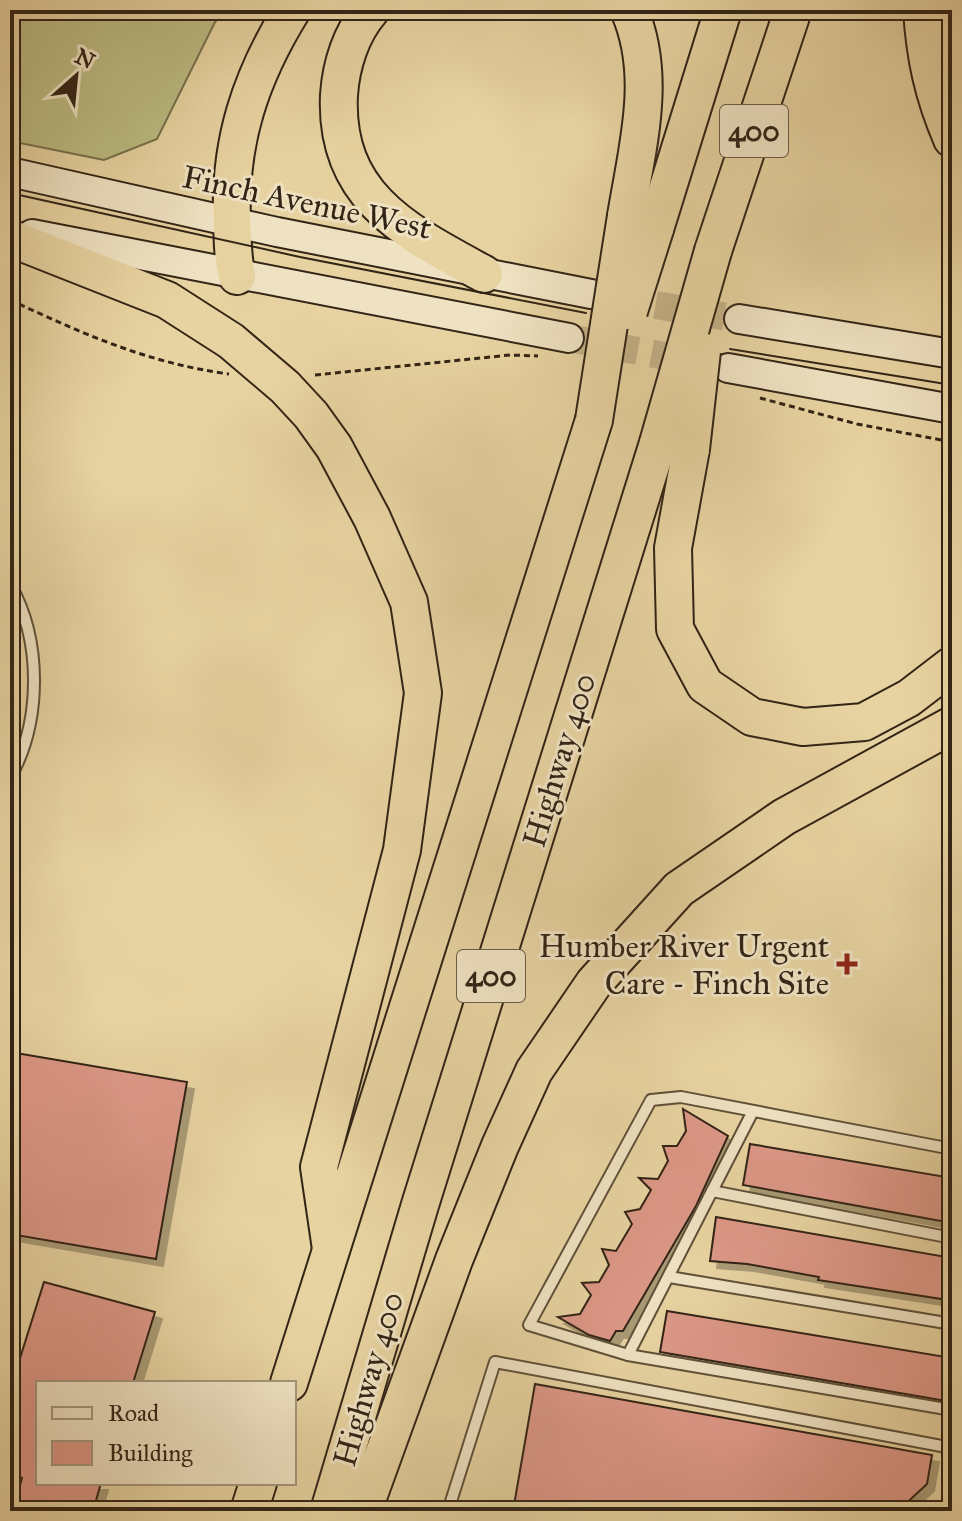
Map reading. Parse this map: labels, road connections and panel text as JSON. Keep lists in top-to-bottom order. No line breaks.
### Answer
{"streets":{"highway":["400","Highway 400"],"main road":["Finch Avenue West"]},"crossings":[["400","Highway 400"]],"places":{"health":["Humber River Urgent Care - Finch Site"]},"legend":["Road","Building"],"north":"top right"}
